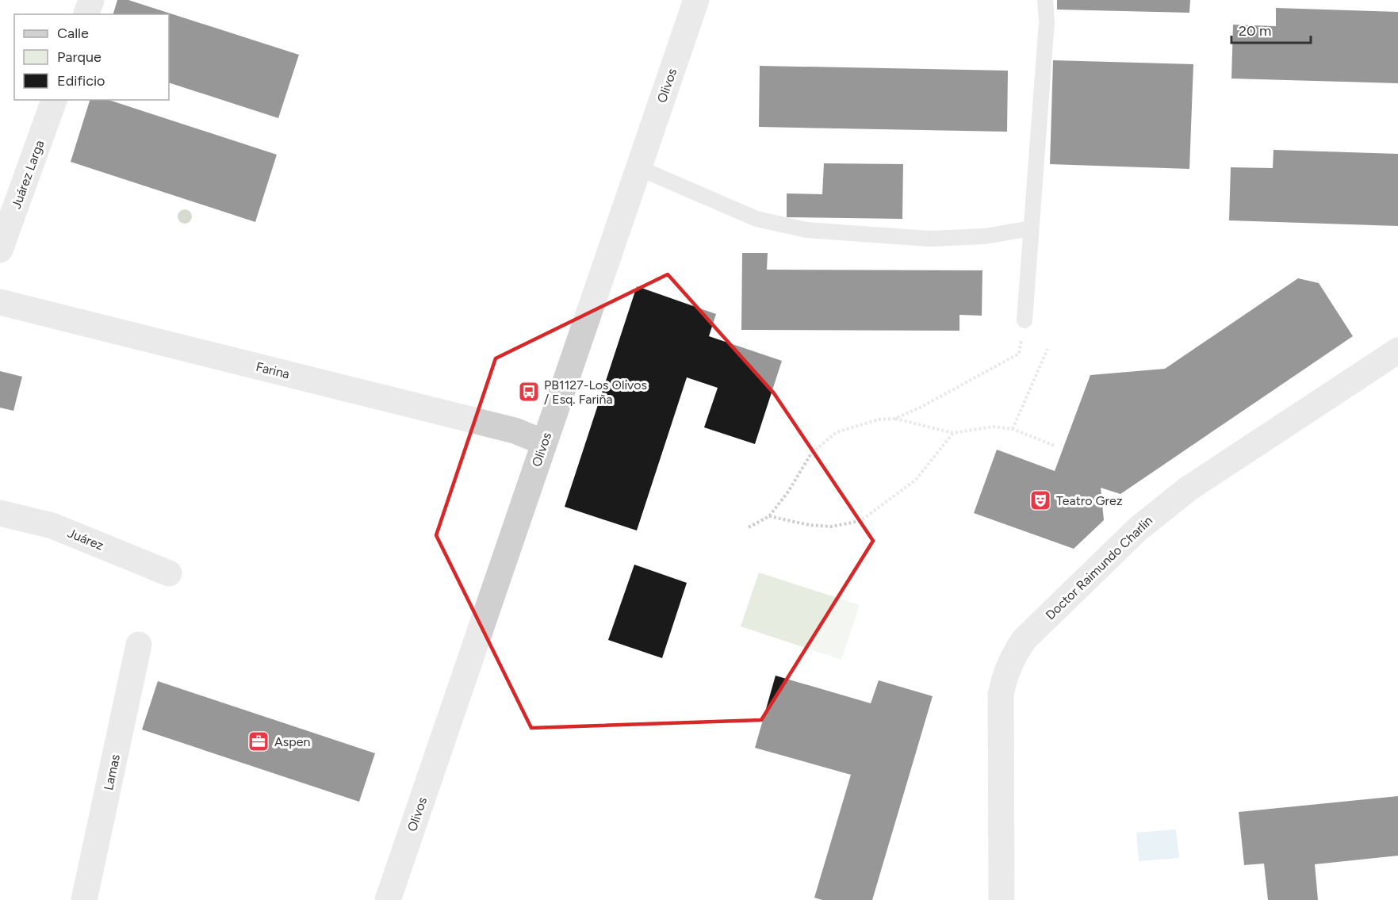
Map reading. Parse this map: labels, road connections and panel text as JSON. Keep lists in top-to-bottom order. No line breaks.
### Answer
{"streets":{"street":["Olivos","Juárez Larga","Farina","Juárez","Doctor Raimundo Charlin","Lamas"]},"crossings":[["Olivos","Farina"]],"places":{"bus stop":["PB1127-Los Olivos / Esq. Fariña"],"theatre":["Teatro Grez"],"office":["Aspen"]},"legend":["Calle","Parque","Edificio"],"scale_bar":"20 m"}
